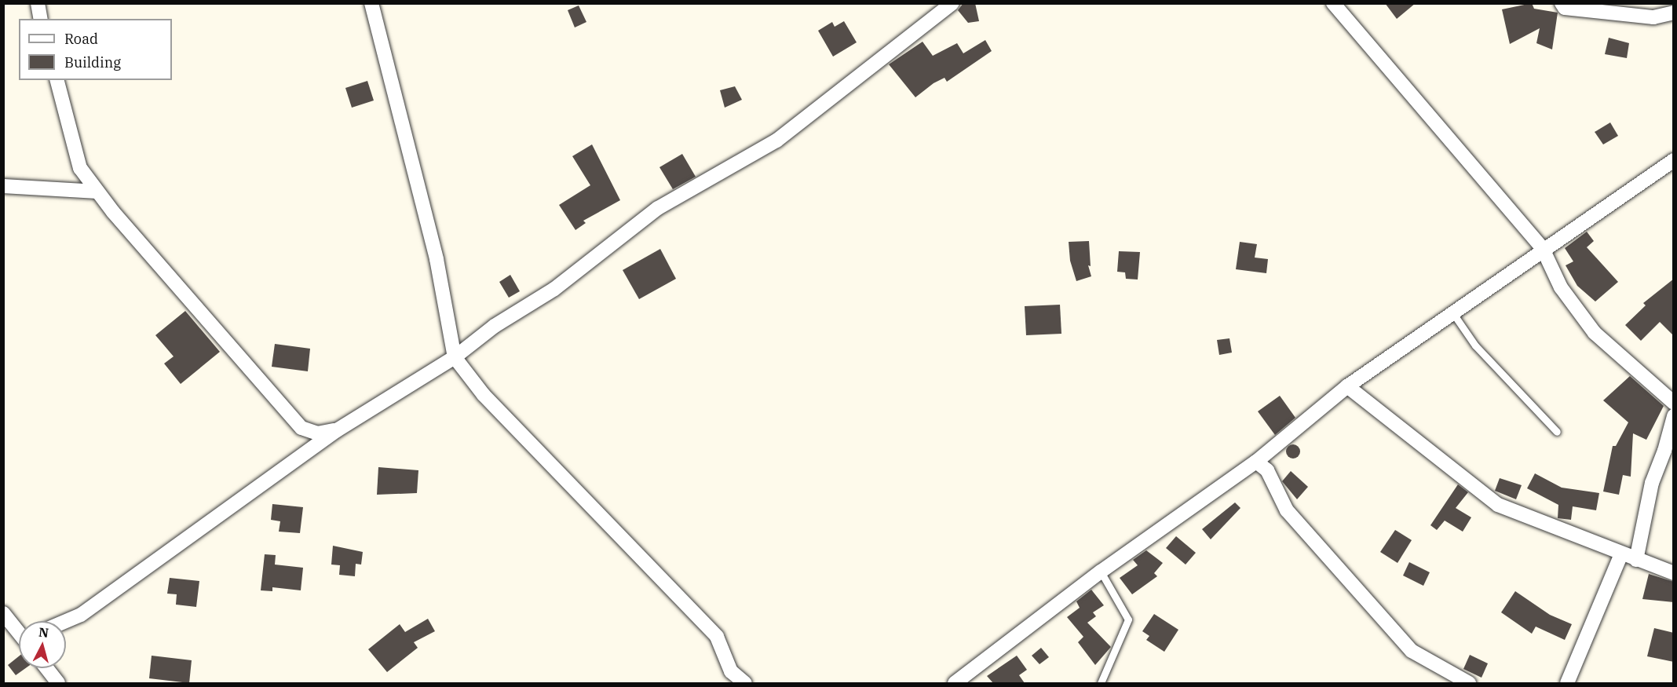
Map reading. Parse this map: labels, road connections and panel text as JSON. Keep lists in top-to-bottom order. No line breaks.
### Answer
{"legend":["Road","Building"],"north":"top"}
